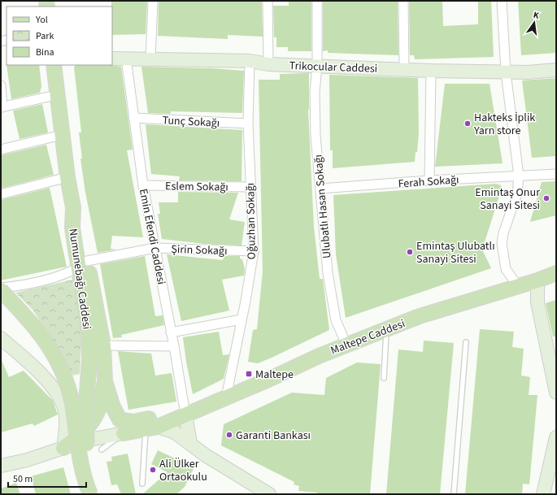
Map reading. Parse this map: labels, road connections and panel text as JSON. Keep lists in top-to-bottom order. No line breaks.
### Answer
{"streets":{"main road":["Numunebağı Caddesi","Maltepe Caddesi"],"street":["Trikocular Caddesi","Tunç Sokağı","Ferah Sokağı","Eslem Sokağı","Ulubatlı Hasan Sokağı","Oğuzhan Sokağı","Emin Efendi Caddesi","Şirin Sokağı"]},"crossings":[["Trikocular Caddesi","Ulubatlı Hasan Sokağı"],["Trikocular Caddesi","Oğuzhan Sokağı"],["Trikocular Caddesi","Emin Efendi Caddesi"],["Tunç Sokağı","Oğuzhan Sokağı"],["Tunç Sokağı","Emin Efendi Caddesi"],["Ferah Sokağı","Ulubatlı Hasan Sokağı"],["Eslem Sokağı","Oğuzhan Sokağı"],["Eslem Sokağı","Emin Efendi Caddesi"],["Ulubatlı Hasan Sokağı","Maltepe Caddesi"],["Oğuzhan Sokağı","Şirin Sokağı"],["Oğuzhan Sokağı","Maltepe Caddesi"],["Emin Efendi Caddesi","Şirin Sokağı"],["Emin Efendi Caddesi","Maltepe Caddesi"],["Şirin Sokağı","Numunebağı Caddesi"]],"places":{"other":["Hakteks İplik Yarn store","Emintaş Onur Sanayi Sitesi","Emintaş Ulubatlı Sanayi Sitesi","Garanti Bankası","Ali Ülker Ortaokulu"],"transit":["Maltepe"]},"legend":["Yol","Park","Bina"],"scale_bar":"50 m","north":"top"}
